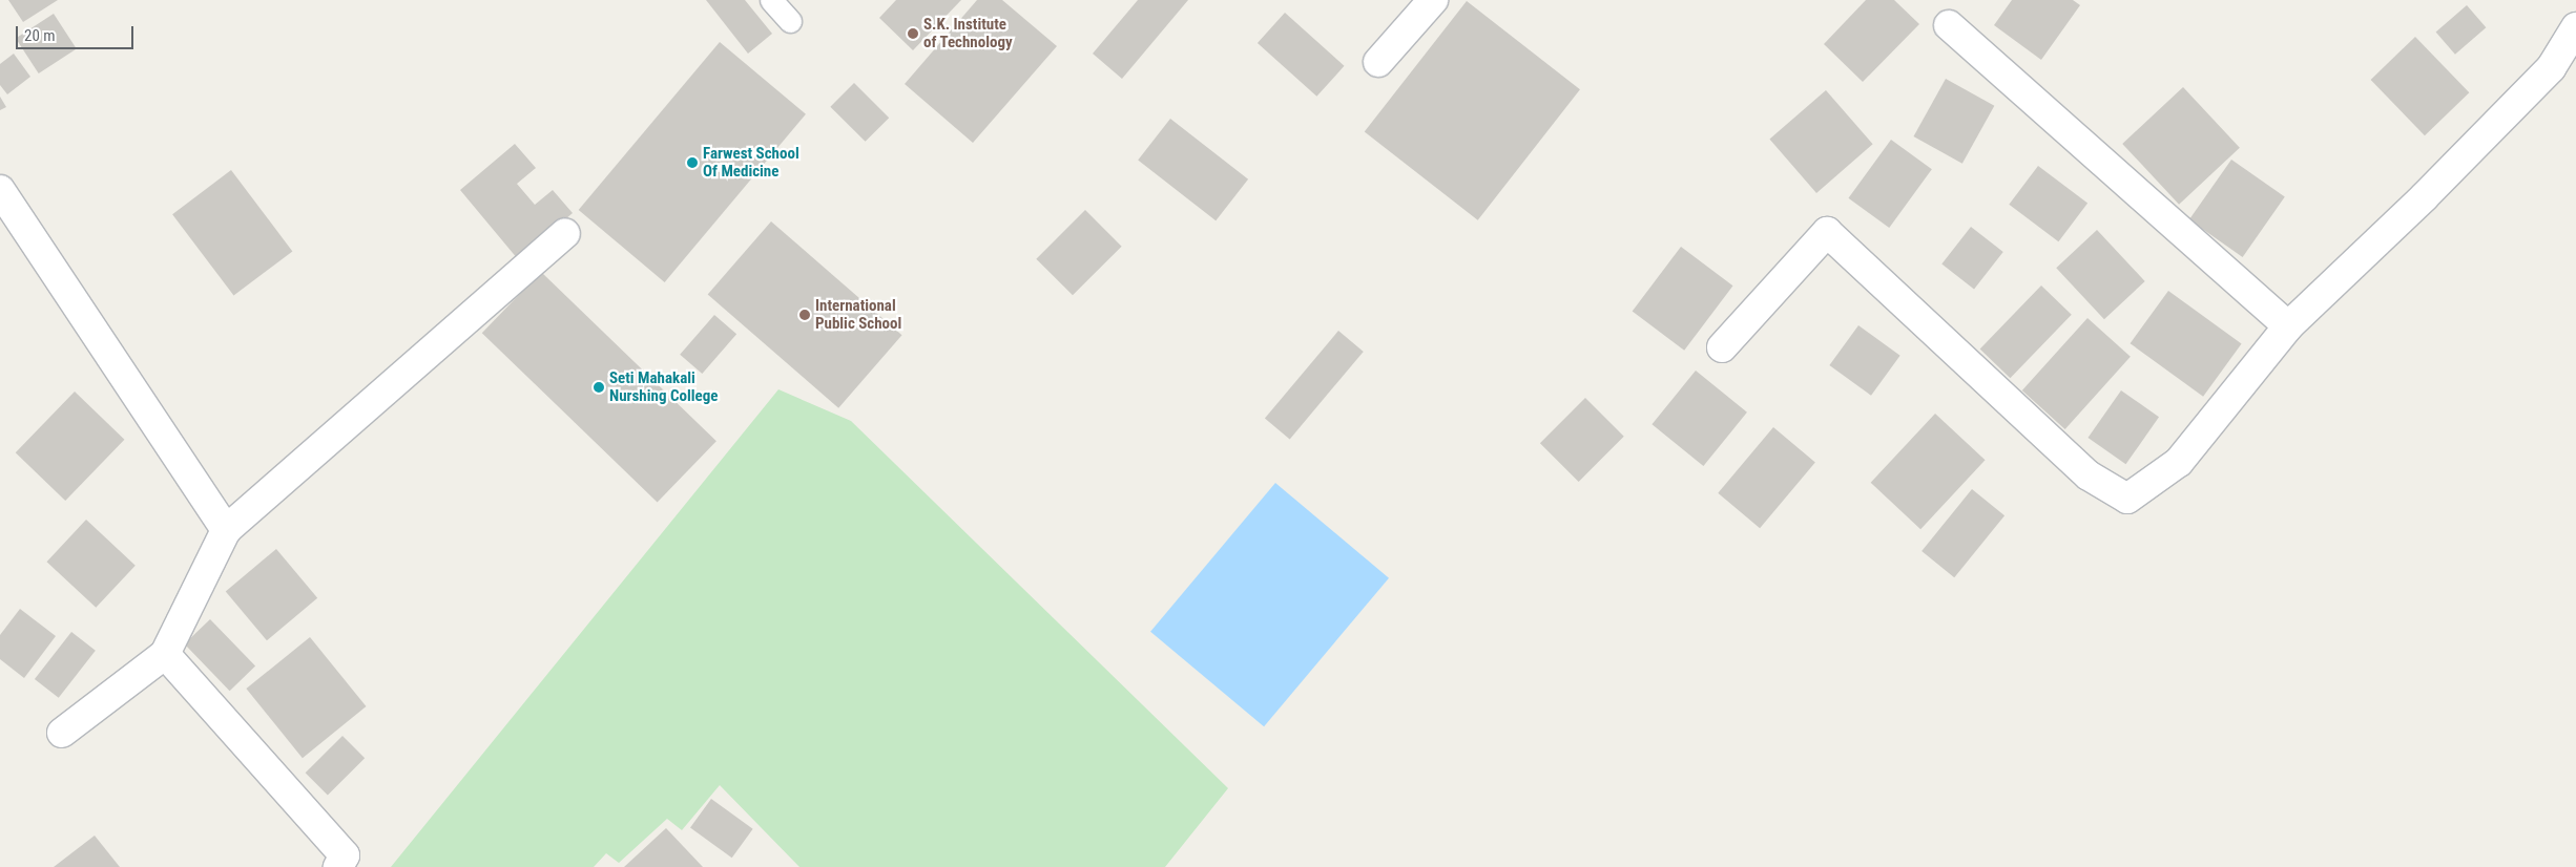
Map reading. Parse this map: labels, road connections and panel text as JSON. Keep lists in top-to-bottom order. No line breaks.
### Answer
{"places":["S.K. Institute of Technology","Farwest School Of Medicine","International Public School","Seti Mahakali Nurshing College"],"scale_bar":"20 m"}
